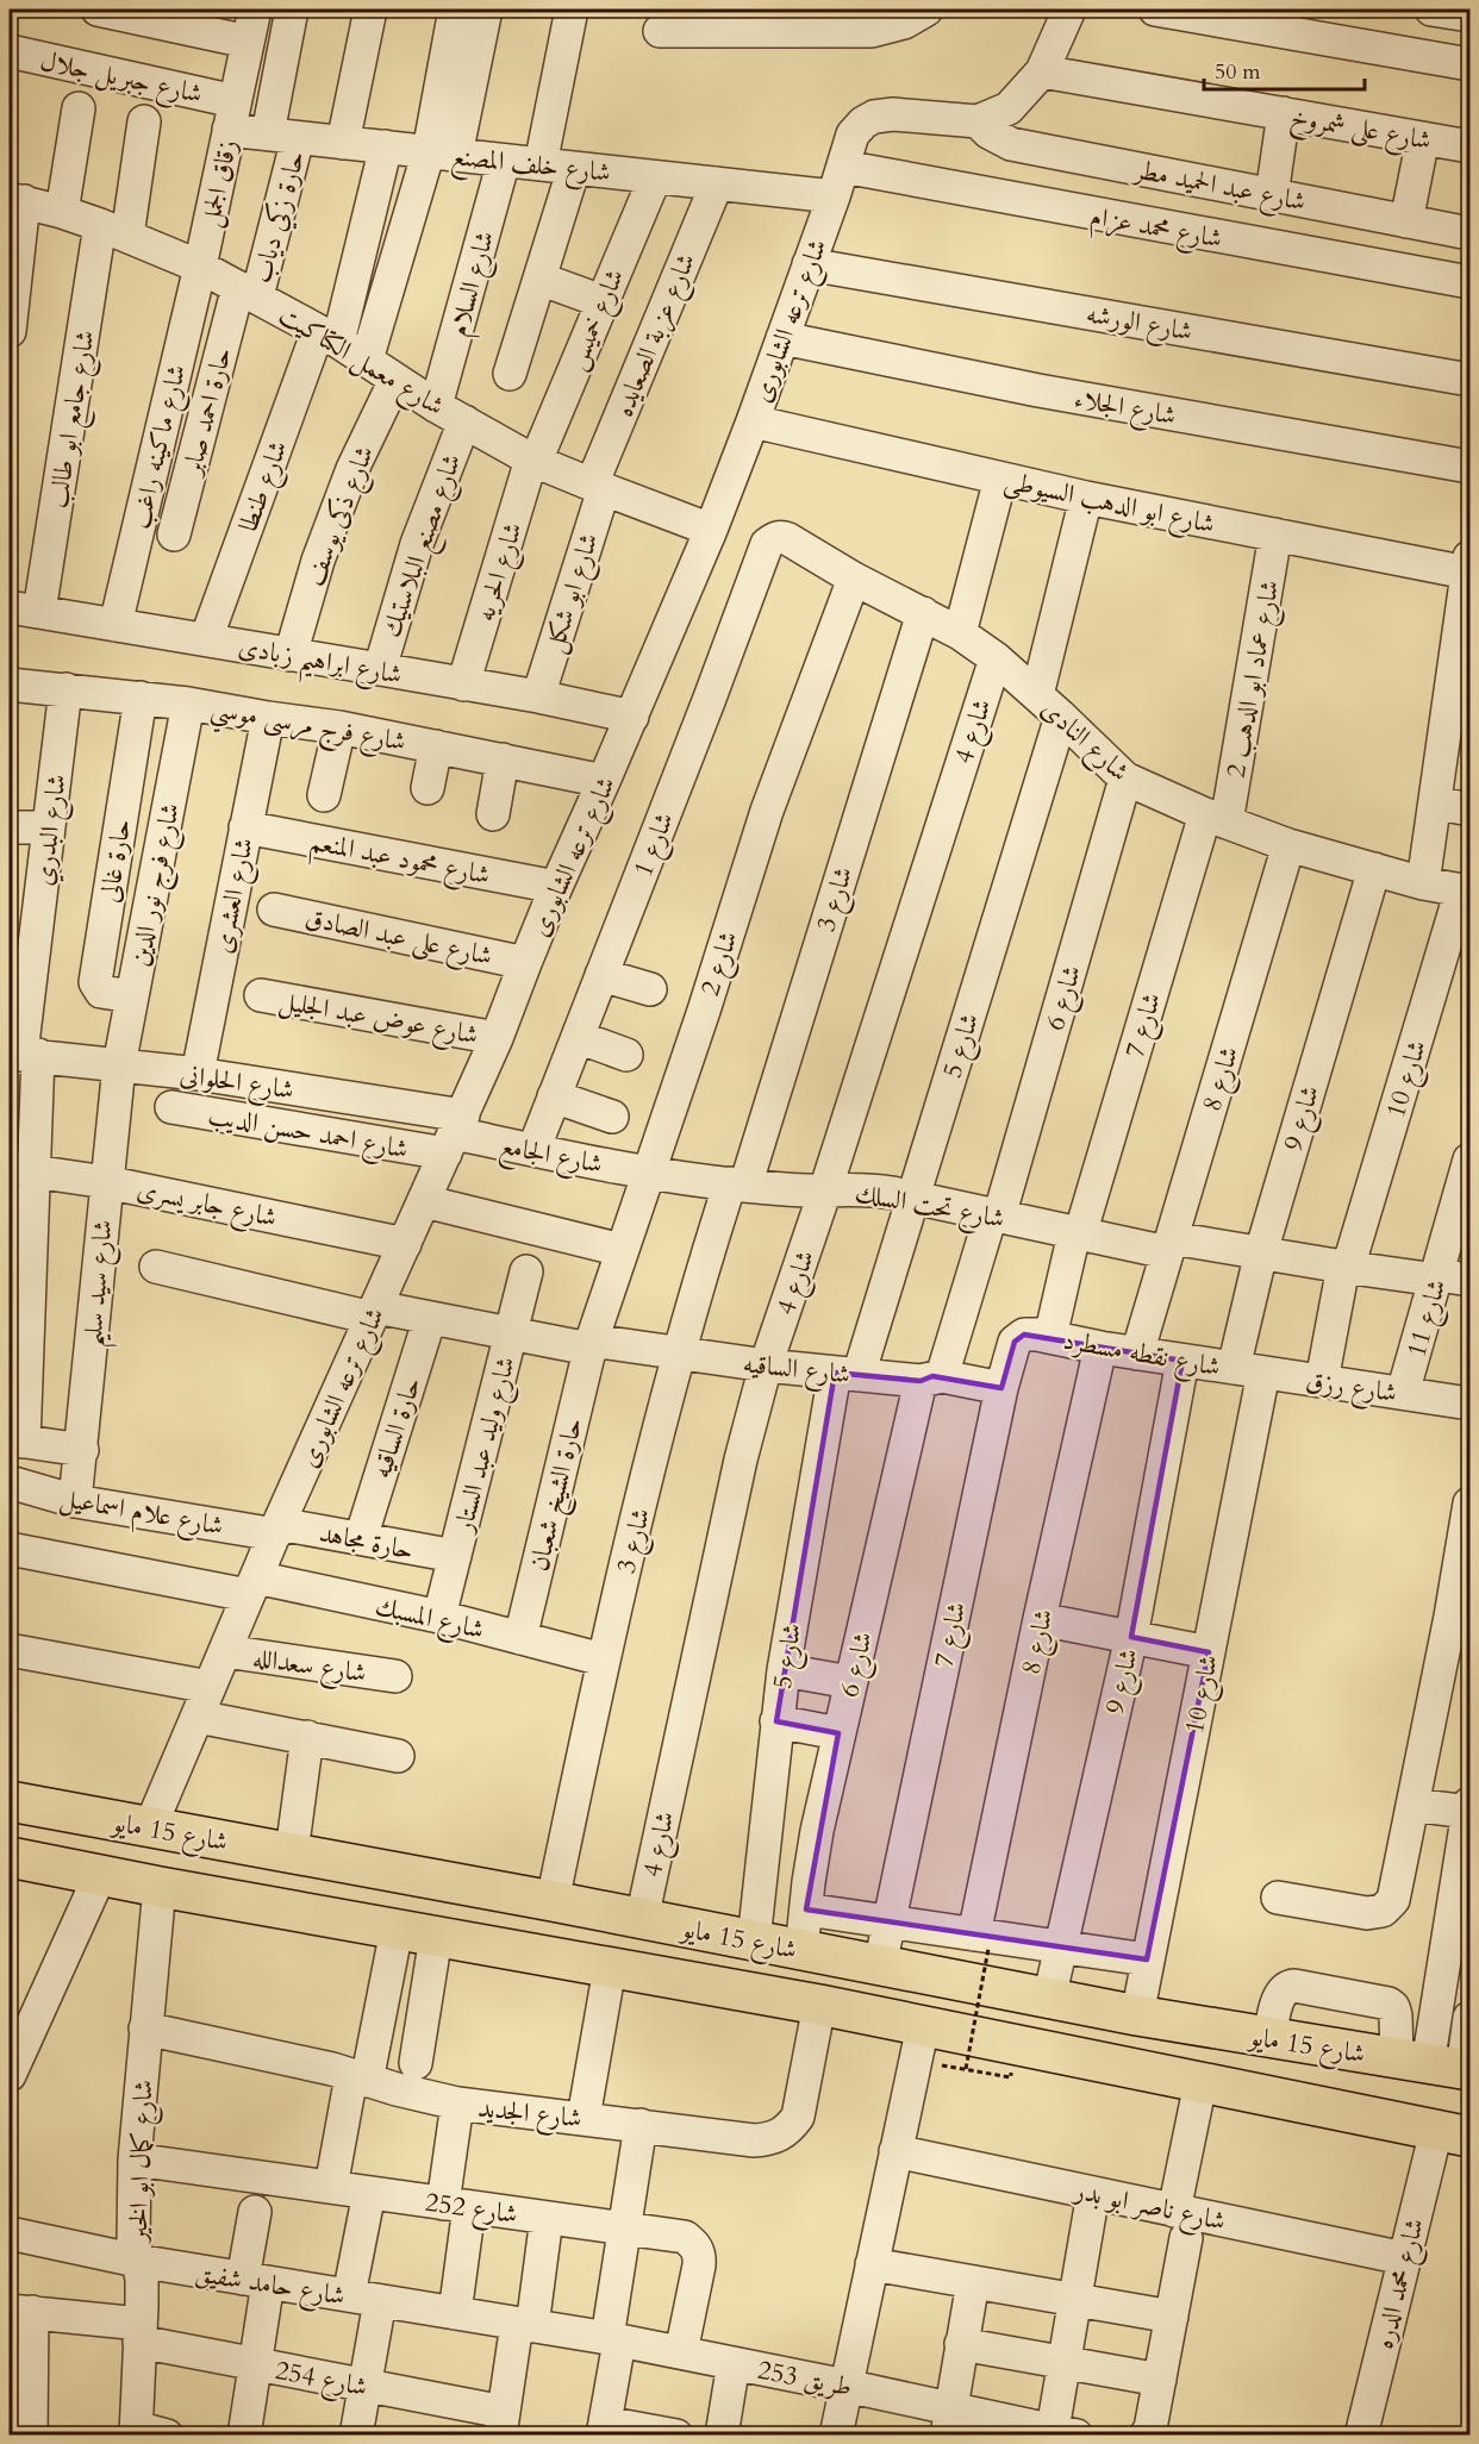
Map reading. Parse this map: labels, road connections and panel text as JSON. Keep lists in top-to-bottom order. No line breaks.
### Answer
{"streets":{"main road":["شارع 15 مايو"],"street":["شارع جبريل جلال","شارع على شمروخ","شارع خلف المصنع","زقاق الجمل","شارع عبد الحميد مطر","حارة زكي دياب","شارع محمد عزام","شارع السلام","شارع خميس","شارع ترعه الشابورى","شارع الورشه","شارع عزبة الصعايده","شارع معمل الكتاكيت","شارع الجلاء","حارة احمد صابر","شارع جامع ابو طالب","شارع ماكينه راغب","شارع طنطا","شارع ابو الدهب السيوطى","شارع ذكى يوسف","شارع مصنع البلاستيك","شارع الحريه","شارع ابو شكل","شارع ابراهيم زبادى","شارع عماد ابو الدهب 2","شارع فرج مرسى موسي","شارع 4","شارع النادى","شارع البدري","شارع 1","شارع محمود عبد المنعم","حارة غالى","شارع فرج نور الدين","شارع العشرى","شارع 3","شارع على عبد الصادق","شارع 2","شارع 6","شارع عوض عبد الجليل","شارع 7","شارع 5","شارع 8","شارع 10","شارع الحلوانى","شارع 9","شارع احمد حسن الديب","شارع الجامع","شارع جابر يسرى","شارع تحت السلك","شارع سيد سليم","شارع 11","شارع نقطه مسطرد","شارع الساقيه","شارع رزق","حارة الساقيه","شارع وليد عبد الستار","حارة الشيخ شعبان","شارع علام اسماعيل","حارة مجاهد","شارع المسبك","شارع سعدالله","شارع الجديد","شارع كمال ابو الخير","شارع ناصر ابو بدر","شارع 252","شارع حامد شفيق","شارع محمد الدره","شارع 254","طريق 253"]},"crossings":[["شارع جبريل جلال","شارع خلف المصنع"],["شارع جبريل جلال","زقاق الجمل"],["شارع على شمروخ","شارع ترعه الشابورى"],["شارع خلف المصنع","زقاق الجمل"],["شارع خلف المصنع","حارة زكي دياب"],["شارع خلف المصنع","شارع محمد عزام"],["شارع خلف المصنع","شارع السلام"],["شارع خلف المصنع","شارع خميس"],["شارع خلف المصنع","شارع ترعه الشابورى"],["شارع خلف المصنع","شارع عزبة الصعايده"],["شارع خلف المصنع","شارع طنطا"],["زقاق الجمل","شارع معمل الكتاكيت"],["زقاق الجمل","شارع ماكينه راغب"],["شارع عبد الحميد مطر","شارع ترعه الشابورى"],["حارة زكي دياب","شارع معمل الكتاكيت"],["حارة زكي دياب","حارة احمد صابر"],["شارع محمد عزام","شارع ترعه الشابورى"],["شارع السلام","شارع معمل الكتاكيت"],["شارع خميس","شارع معمل الكتاكيت"],["شارع خميس","شارع الحريه"],["شارع ترعه الشابورى","شارع الورشه"],["شارع ترعه الشابورى","شارع معمل الكتاكيت"],["شارع ترعه الشابورى","شارع الجلاء"],["شارع ترعه الشابورى","شارع ابو الدهب السيوطى"],["شارع ترعه الشابورى","شارع ابراهيم زبادى"],["شارع ترعه الشابورى","شارع فرج مرسى موسي"],["شارع ترعه الشابورى","شارع محمود عبد المنعم"],["شارع ترعه الشابورى","شارع على عبد الصادق"],["شارع ترعه الشابورى","شارع عوض عبد الجليل"],["شارع ترعه الشابورى","شارع الحلوانى"],["شارع ترعه الشابورى","شارع احمد حسن الديب"],["شارع ترعه الشابورى","شارع الجامع"],["شارع ترعه الشابورى","شارع جابر يسرى"],["شارع ترعه الشابورى","شارع الساقيه"],["شارع ترعه الشابورى","شارع علام اسماعيل"],["شارع ترعه الشابورى","حارة مجاهد"],["شارع ترعه الشابورى","شارع المسبك"],["شارع ترعه الشابورى","شارع سعدالله"],["شارع ترعه الشابورى","شارع 15 مايو"],["شارع عزبة الصعايده","شارع معمل الكتاكيت"],["شارع عزبة الصعايده","شارع ابو شكل"],["شارع معمل الكتاكيت","حارة احمد صابر"],["شارع معمل الكتاكيت","شارع جامع ابو طالب"],["شارع معمل الكتاكيت","شارع ماكينه راغب"],["شارع معمل الكتاكيت","شارع طنطا"],["شارع معمل الكتاكيت","شارع ذكى يوسف"],["شارع معمل الكتاكيت","شارع مصنع البلاستيك"],["شارع معمل الكتاكيت","شارع الحريه"],["شارع معمل الكتاكيت","شارع ابو شكل"],["شارع جامع ابو طالب","شارع ابراهيم زبادى"],["شارع ماكينه راغب","شارع ابراهيم زبادى"],["شارع طنطا","شارع ابراهيم زبادى"],["شارع ابو الدهب السيوطى","شارع عماد ابو الدهب 2"],["شارع ابو الدهب السيوطى","شارع 5"],["شارع ذكى يوسف","شارع ابراهيم زبادى"],["شارع مصنع البلاستيك","شارع ابراهيم زبادى"],["شارع الحريه","شارع ابراهيم زبادى"],["شارع ابو شكل","شارع ابراهيم زبادى"],["شارع عماد ابو الدهب 2","شارع النادى"],["شارع عماد ابو الدهب 2","شارع 7"],["شارع فرج مرسى موسي","شارع البدري"],["شارع فرج مرسى موسي","حارة غالى"],["شارع فرج مرسى موسي","شارع فرج نور الدين"],["شارع فرج مرسى موسي","شارع العشرى"],["شارع 4","شارع النادى"],["شارع 4","شارع تحت السلك"],["شارع 4","شارع الساقيه"],["شارع 4","شارع 15 مايو"],["شارع النادى","شارع 1"],["شارع النادى","شارع 3"],["شارع النادى","شارع 2"],["شارع النادى","شارع 6"],["شارع النادى","شارع 7"],["شارع النادى","شارع 5"],["شارع النادى","شارع 8"],["شارع النادى","شارع 10"],["شارع النادى","شارع 9"],["شارع البدري","شارع الحلوانى"],["شارع البدري","شارع جابر يسرى"],["شارع 1","شارع الجامع"],["شارع محمود عبد المنعم","شارع العشرى"],["حارة غالى","شارع فرج نور الدين"],["شارع فرج نور الدين","شارع الحلوانى"],["شارع فرج نور الدين","شارع سيد سليم"],["شارع العشرى","شارع الحلوانى"],["شارع 3","شارع تحت السلك"],["شارع 3","شارع الساقيه"],["شارع 3","شارع المسبك"],["شارع 3","شارع 15 مايو"],["شارع 2","شارع الجامع"],["شارع 2","شارع تحت السلك"],["شارع 2","شارع الساقيه"],["شارع 2","حارة الشيخ شعبان"],["شارع 6","شارع تحت السلك"],["شارع 6","شارع الساقيه"],["شارع 6","شارع 15 مايو"],["شارع 7","شارع تحت السلك"],["شارع 7","شارع نقطه مسطرد"],["شارع 7","شارع الساقيه"],["شارع 7","شارع 15 مايو"],["شارع 5","شارع تحت السلك"],["شارع 5","شارع الساقيه"],["شارع 5","شارع 15 مايو"],["شارع 8","شارع تحت السلك"],["شارع 8","شارع نقطه مسطرد"],["شارع 10","شارع 9"],["شارع 10","شارع تحت السلك"],["شارع 10","شارع نقطه مسطرد"],["شارع 10","شارع رزق"],["شارع 10","شارع 15 مايو"],["شارع الحلوانى","شارع احمد حسن الديب"],["شارع الحلوانى","شارع الجامع"],["شارع الحلوانى","شارع سيد سليم"],["شارع 9","شارع تحت السلك"],["شارع 9","شارع نقطه مسطرد"],["شارع 9","شارع رزق"],["شارع 9","شارع 15 مايو"],["شارع احمد حسن الديب","شارع الجامع"],["شارع الجامع","شارع تحت السلك"],["شارع جابر يسرى","شارع سيد سليم"],["شارع تحت السلك","شارع 11"],["شارع سيد سليم","شارع علام اسماعيل"],["شارع 11","شارع رزق"],["شارع نقطه مسطرد","شارع رزق"],["شارع الساقيه","حارة الساقيه"],["شارع الساقيه","شارع وليد عبد الستار"],["شارع الساقيه","حارة الشيخ شعبان"],["حارة الساقيه","حارة مجاهد"],["شارع وليد عبد الستار","حارة مجاهد"],["شارع وليد عبد الستار","شارع المسبك"],["حارة الشيخ شعبان","شارع المسبك"],["شارع علام اسماعيل","حارة مجاهد"],["شارع 15 مايو","شارع الجديد"],["شارع 15 مايو","شارع كمال ابو الخير"],["شارع 15 مايو","شارع محمد الدره"],["شارع الجديد","شارع كمال ابو الخير"],["شارع كمال ابو الخير","شارع 252"],["شارع كمال ابو الخير","شارع حامد شفيق"],["شارع كمال ابو الخير","شارع 254"],["شارع ناصر ابو بدر","شارع محمد الدره"],["شارع 252","طريق 253"],["شارع حامد شفيق","طريق 253"]],"scale_bar":"50 m"}
